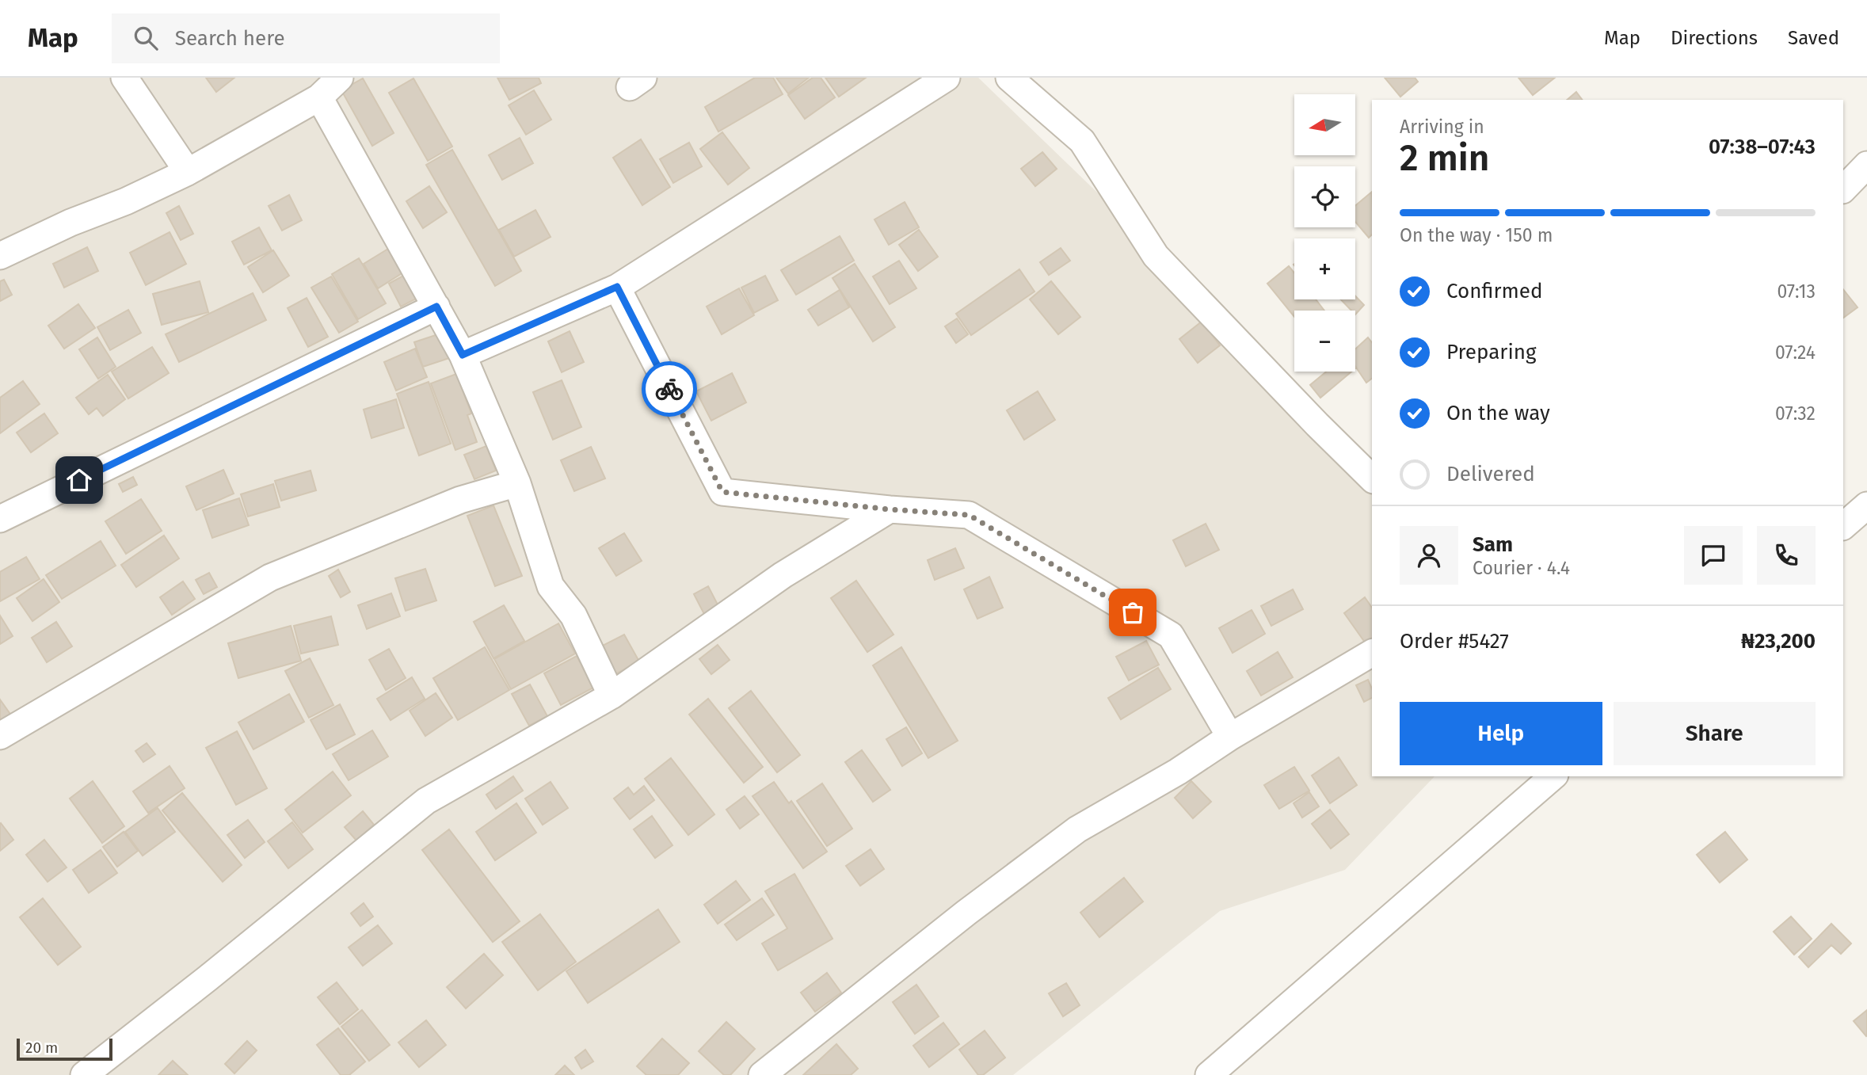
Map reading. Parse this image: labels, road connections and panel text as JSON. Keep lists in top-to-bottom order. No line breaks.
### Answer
{"scale_bar":"20 m","north":"left","page":{"header":"Map","search":"Search here","nav":["Map","Directions","Saved"],"map_buttons":["+","−"],"heading":["2 min","Arriving in","07:38–07:43"],"panel":["Sam","Courier · 4.4","Order #5427","₦23,200"],"bar":"On the way · 150 m","list":[["Confirmed","07:13"],["Preparing","07:24"],["On the way","07:32"],"Delivered"],"buttons":["Help","Share"],"scale":"20 m"}}
